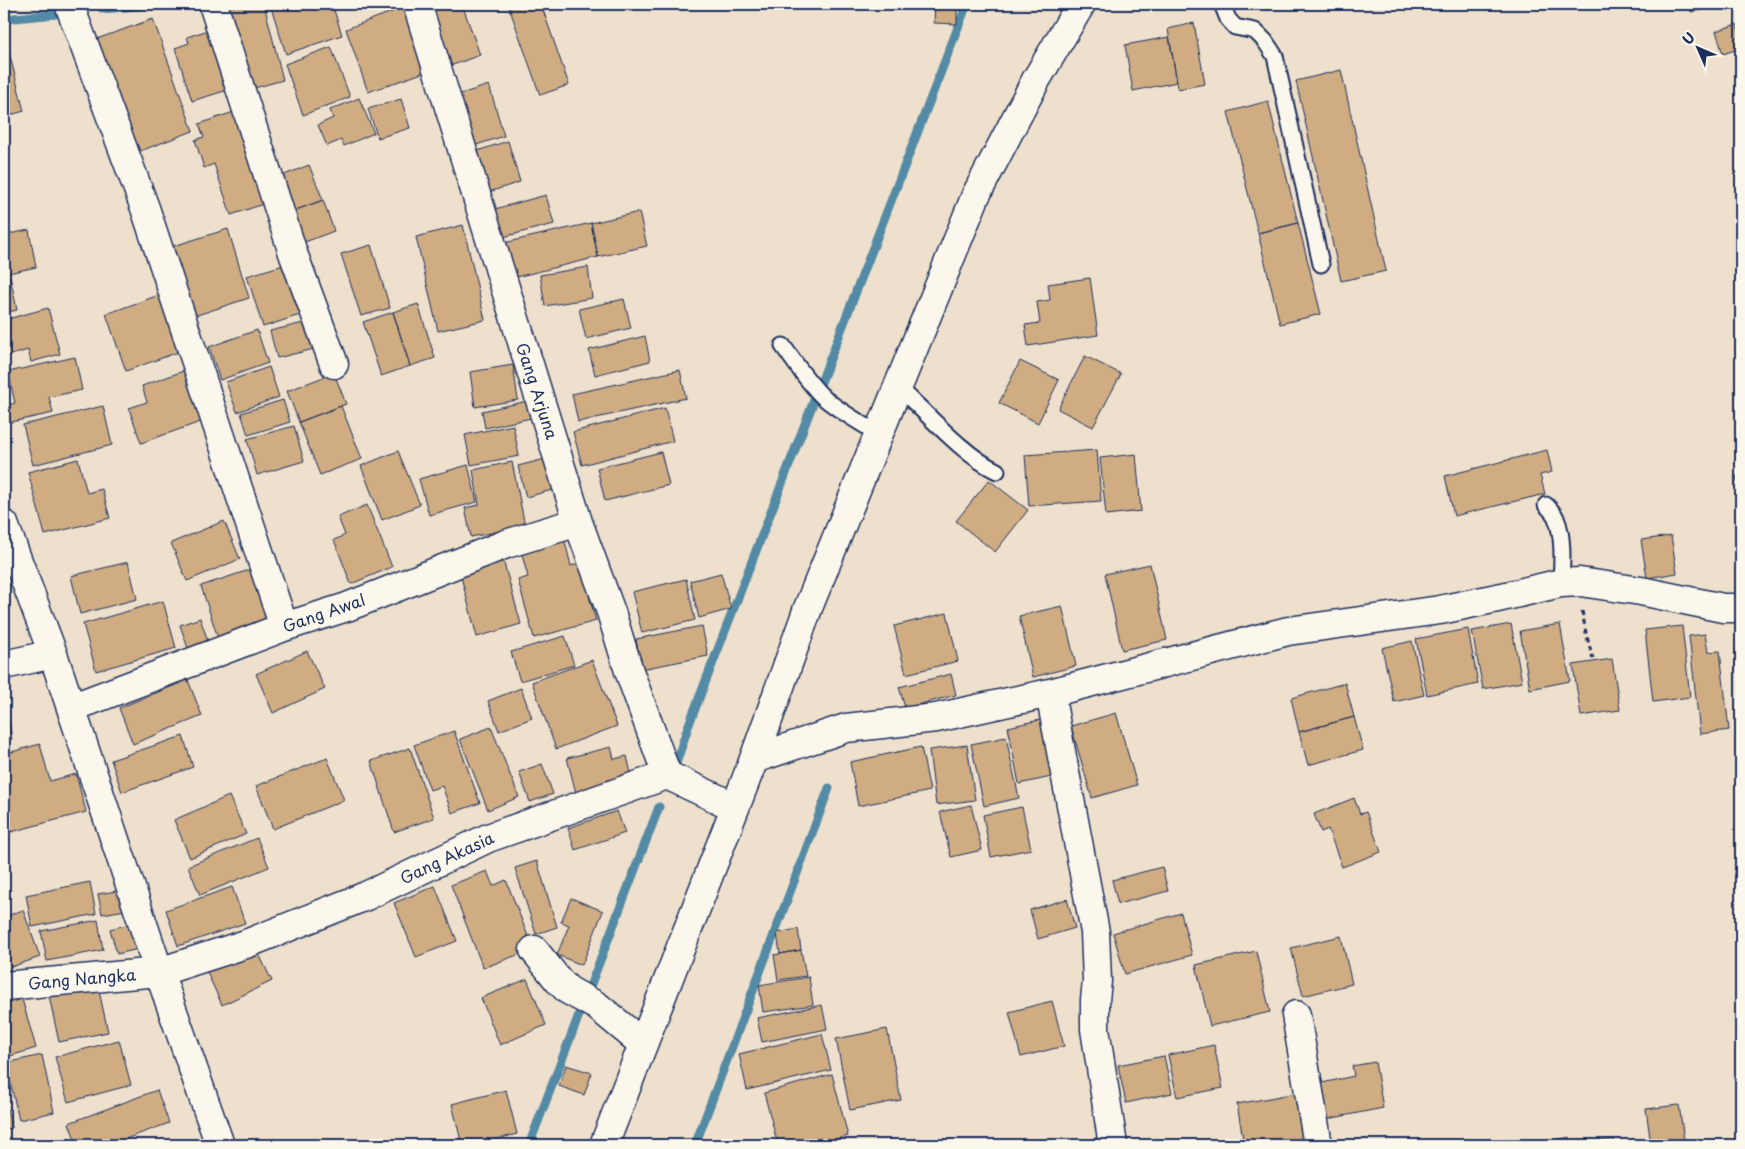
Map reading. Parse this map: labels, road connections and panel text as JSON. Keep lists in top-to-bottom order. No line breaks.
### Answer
{"streets":{"street":["Gang Arjuna","Gang Awal","Gang Akasia","Gang Nangka"]},"crossings":[["Gang Arjuna","Gang Awal"],["Gang Arjuna","Gang Akasia"],["Gang Akasia","Gang Nangka"]],"north":"top left"}
